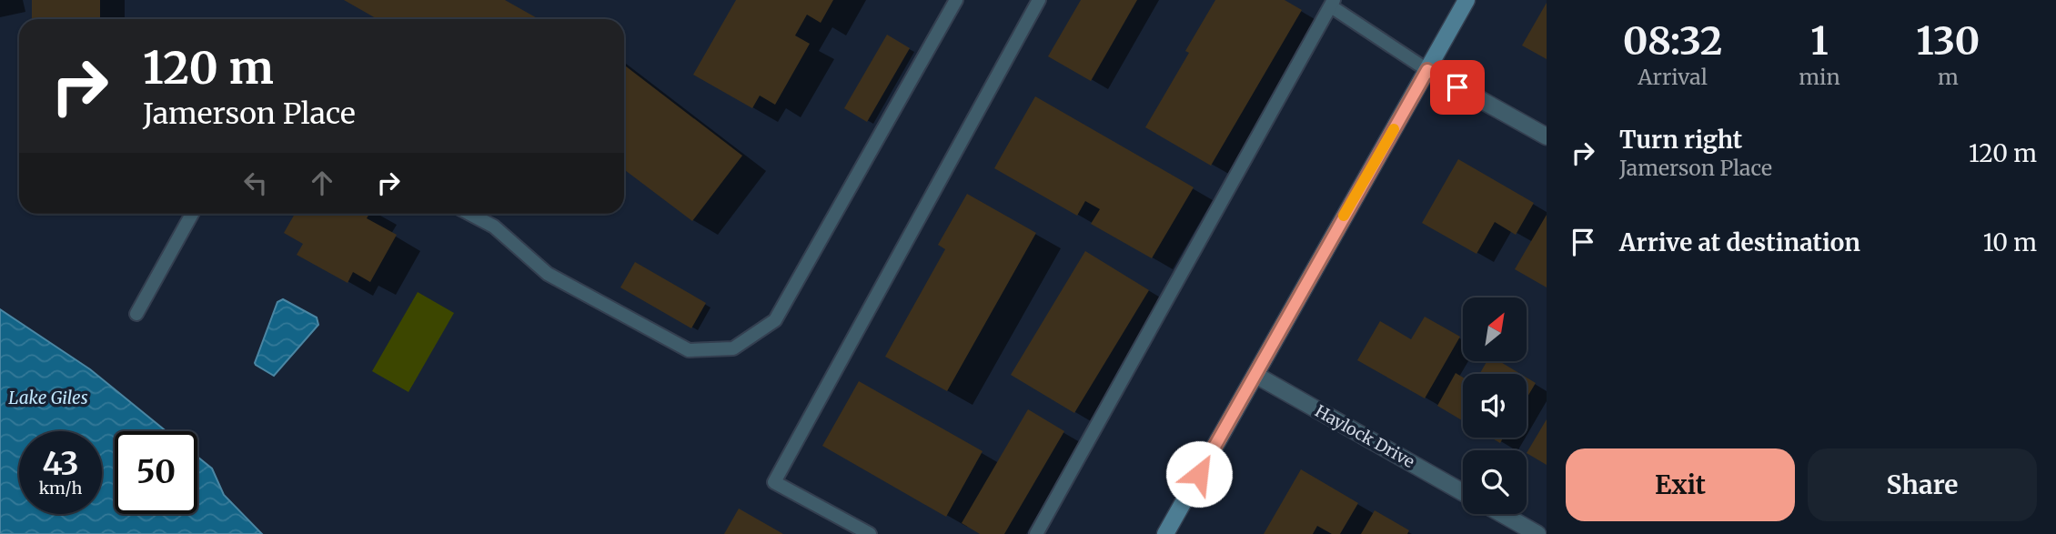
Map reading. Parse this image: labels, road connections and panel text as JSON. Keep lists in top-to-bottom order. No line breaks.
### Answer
{"streets":{"street":["Haylock Drive"]},"water":["Lake Giles"],"north":"top right","page":{"eta":["08:32","Arrival","1","min","130","m"],"turn":["120 m","Jamerson Place"],"list":[{"name":"Turn right","note":"Jamerson Place","value":"120 m"},{"name":"Arrive at destination","value":"10 m"}],"speed":"43 km/h","limit":"50","buttons":["Exit","Share"]}}
